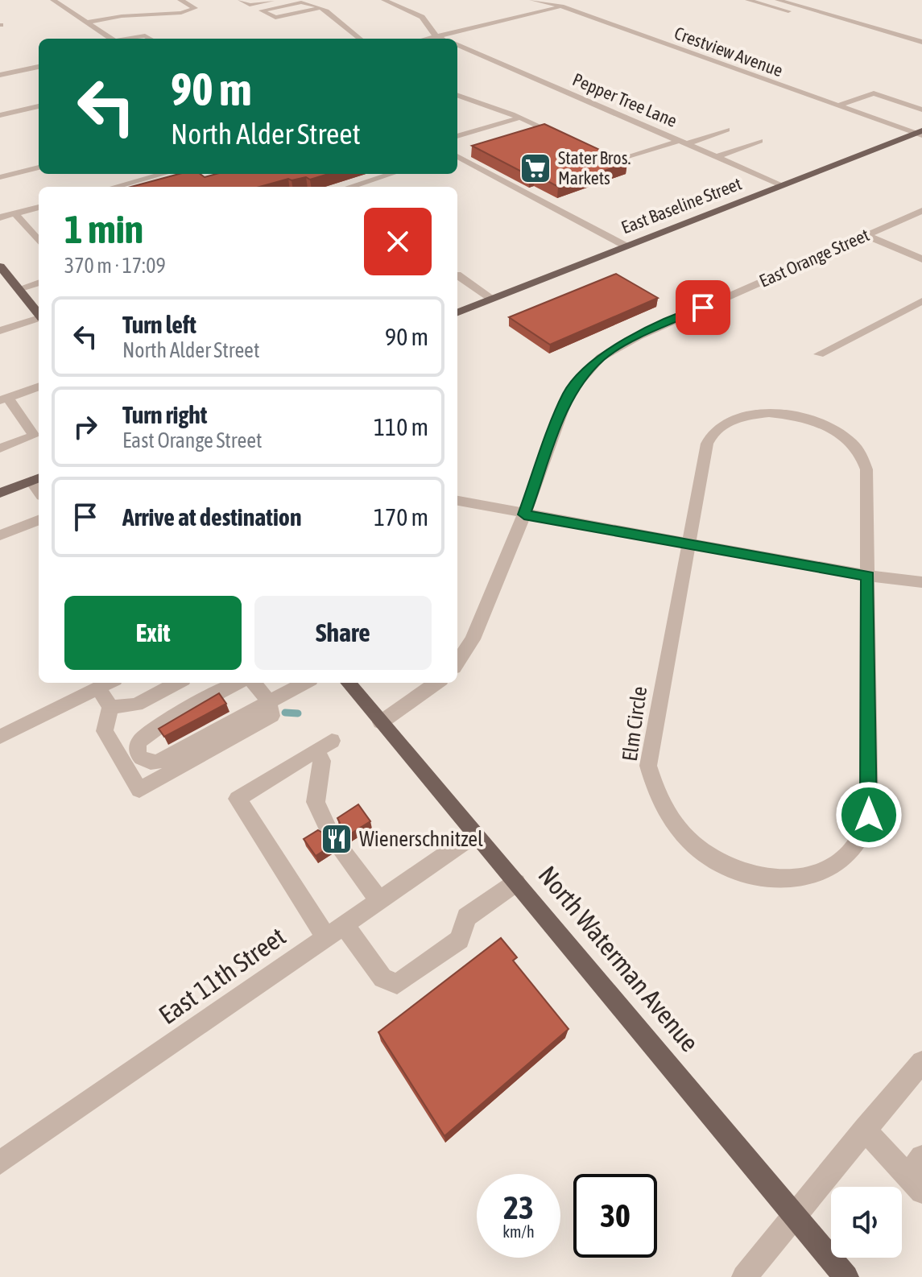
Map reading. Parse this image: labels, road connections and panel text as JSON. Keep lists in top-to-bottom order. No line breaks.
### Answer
{"streets":{"main road":["East Baseline Street","North Waterman Avenue"],"street":["Crestview Avenue","Pepper Tree Lane","East Orange Street","Elm Circle","East 11th Street"]},"crossings":[["Crestview Avenue","East Baseline Street"],["Pepper Tree Lane","East Baseline Street"],["North Waterman Avenue","East 11th Street"]],"places":{"supermarket":["Stater Bros. Markets"],"restaurant":["Wienerschnitzel"]},"page":{"turn":["90 m","North Alder Street"],"heading":["1 min","370 m · 17:09"],"list":[{"name":"Turn left","note":"North Alder Street","value":"90 m"},{"name":"Turn right","note":"East Orange Street","value":"110 m"},{"name":"Arrive at destination","value":"170 m"}],"buttons":["Exit","Share"],"speed":"23 km/h","limit":"30"}}
